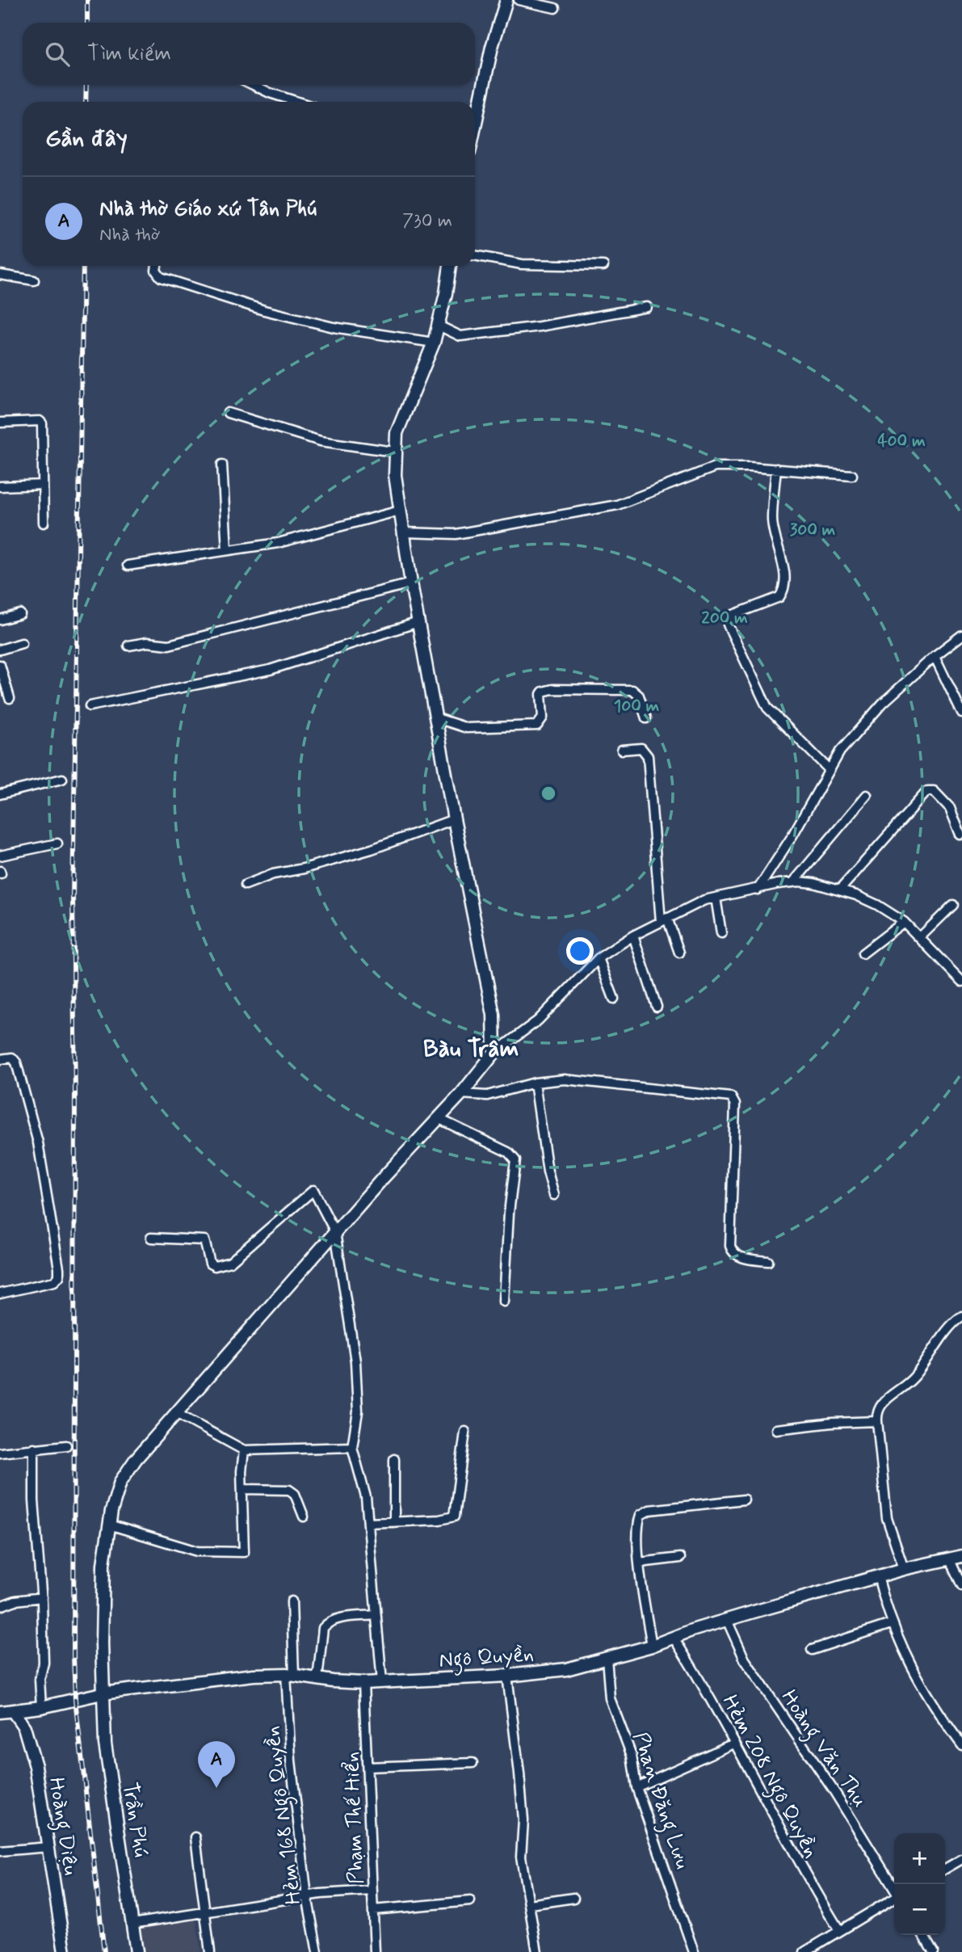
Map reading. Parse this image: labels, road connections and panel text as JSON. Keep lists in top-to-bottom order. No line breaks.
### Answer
{"streets":{"street":["Ngô Quyền","Hoàng Văn Thụ","Hẻm 208 Ngô Quyền","Phan Đăng Lưu","Hẻm 168 Ngô Quyền","Phạm Thế Hiển","Trần Phú","Hoàng Diệu"]},"crossings":[["Ngô Quyền","Hoàng Văn Thụ"],["Ngô Quyền","Hẻm 208 Ngô Quyền"],["Ngô Quyền","Phan Đăng Lưu"],["Ngô Quyền","Hẻm 168 Ngô Quyền"],["Ngô Quyền","Phạm Thế Hiển"],["Ngô Quyền","Trần Phú"],["Ngô Quyền","Hoàng Diệu"]],"districts":["Bàu Trâm"],"page":{"search":"Tìm kiếm","heading":"Gần đây","list":[{"mark":"A","name":"Nhà thờ Giáo xứ Tân Phú","note":"Nhà thờ","value":"730 m"}],"pins":"A","map_buttons":["+","−"]},"rings":["400 m","300 m","200 m","100 m"]}
